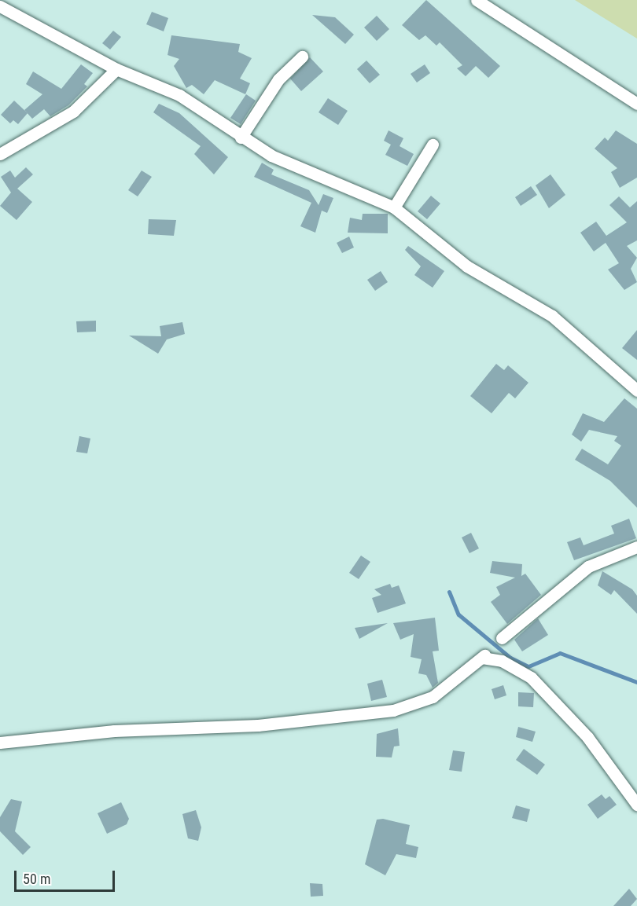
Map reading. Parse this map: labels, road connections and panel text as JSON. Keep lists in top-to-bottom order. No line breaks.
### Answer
{"scale_bar":"50 m"}
